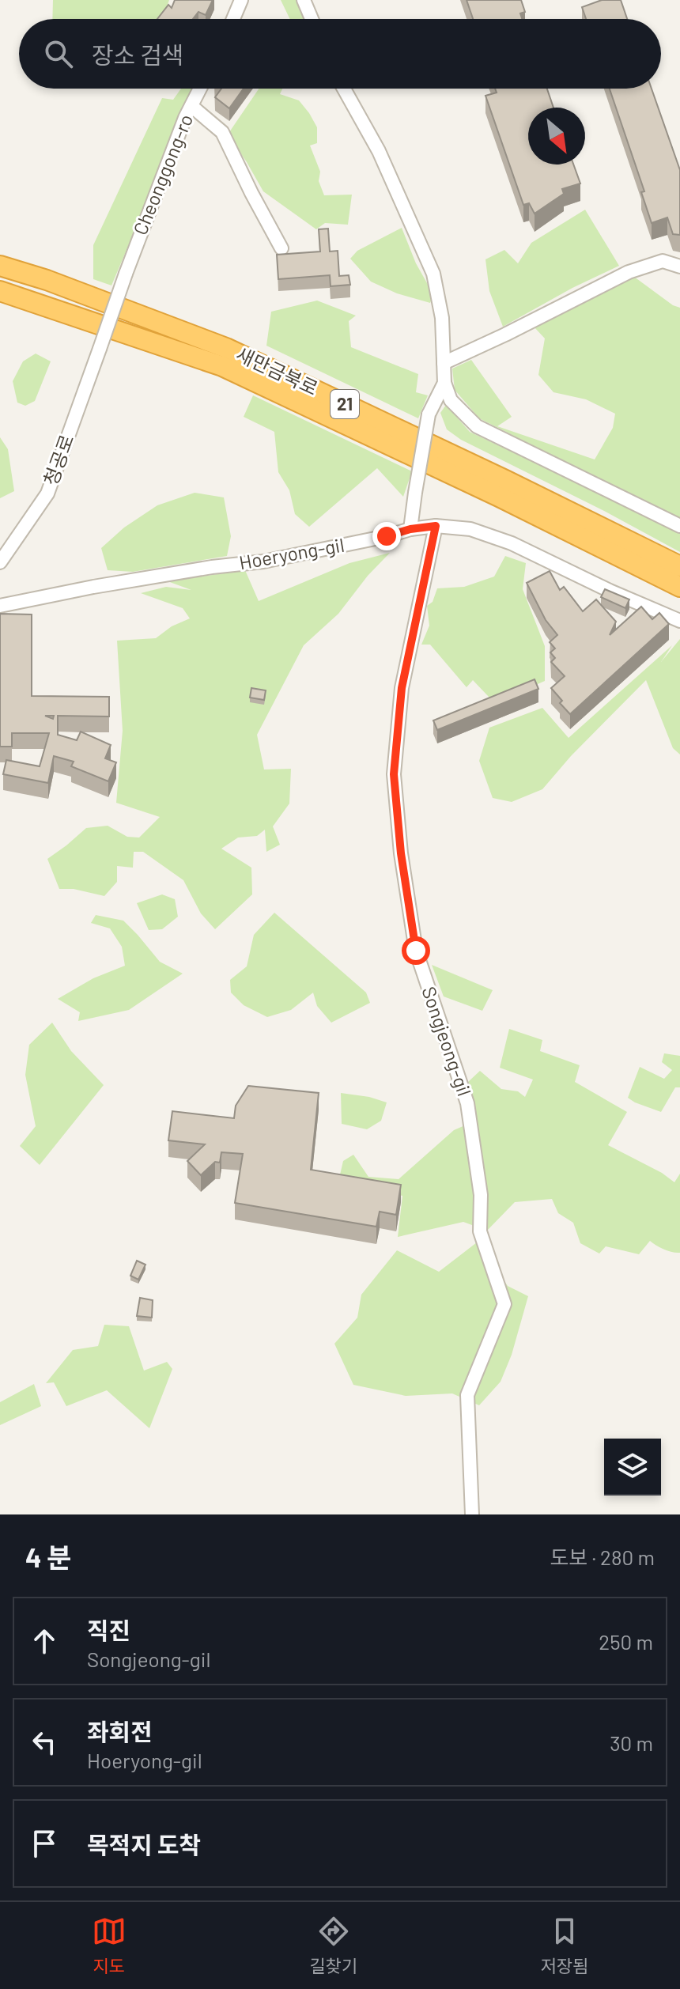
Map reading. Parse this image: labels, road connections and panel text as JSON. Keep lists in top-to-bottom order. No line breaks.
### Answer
{"streets":{"highway":["새만금북로","21"],"street":["Cheonggong-ro","청공로","Hoeryong-gil","Songjeong-gil"]},"crossings":[["Cheonggong-ro","청공로"],["Hoeryong-gil","Songjeong-gil"]],"north":"bottom right","page":{"search":"장소 검색","heading":["4 분","도보 · 280 m"],"list":[["직진","Songjeong-gil","250 m"],["좌회전","Hoeryong-gil","30 m"],"목적지 도착"],"nav":["지도","길찾기","저장됨"]}}
